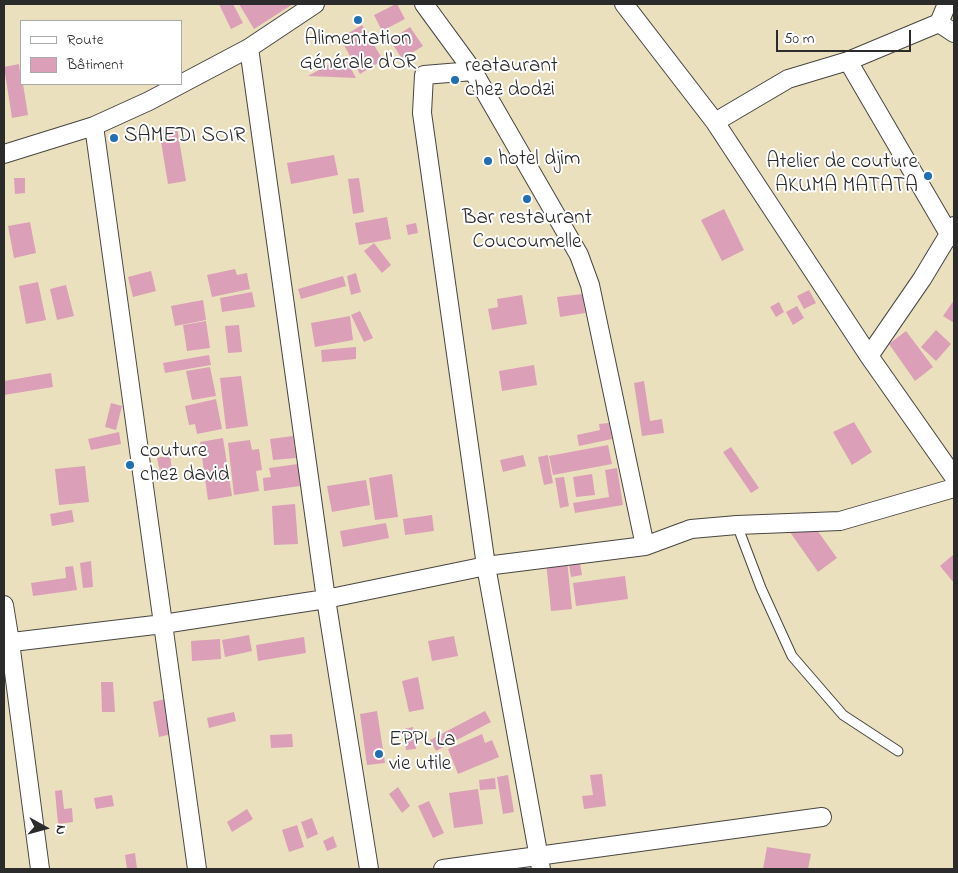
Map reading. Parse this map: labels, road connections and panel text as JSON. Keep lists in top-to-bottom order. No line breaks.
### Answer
{"places":["Alimentation Générale d'OR","reataurant chez dodzi","SAMEDI SOIR","hotel djim","Atelier de couture AKUMA MATATA","Bar restaurant Coucoumelle","couture chez david","EPPL La vie utile"],"legend":["Route","Bâtiment"],"scale_bar":"50 m","north":"right"}
